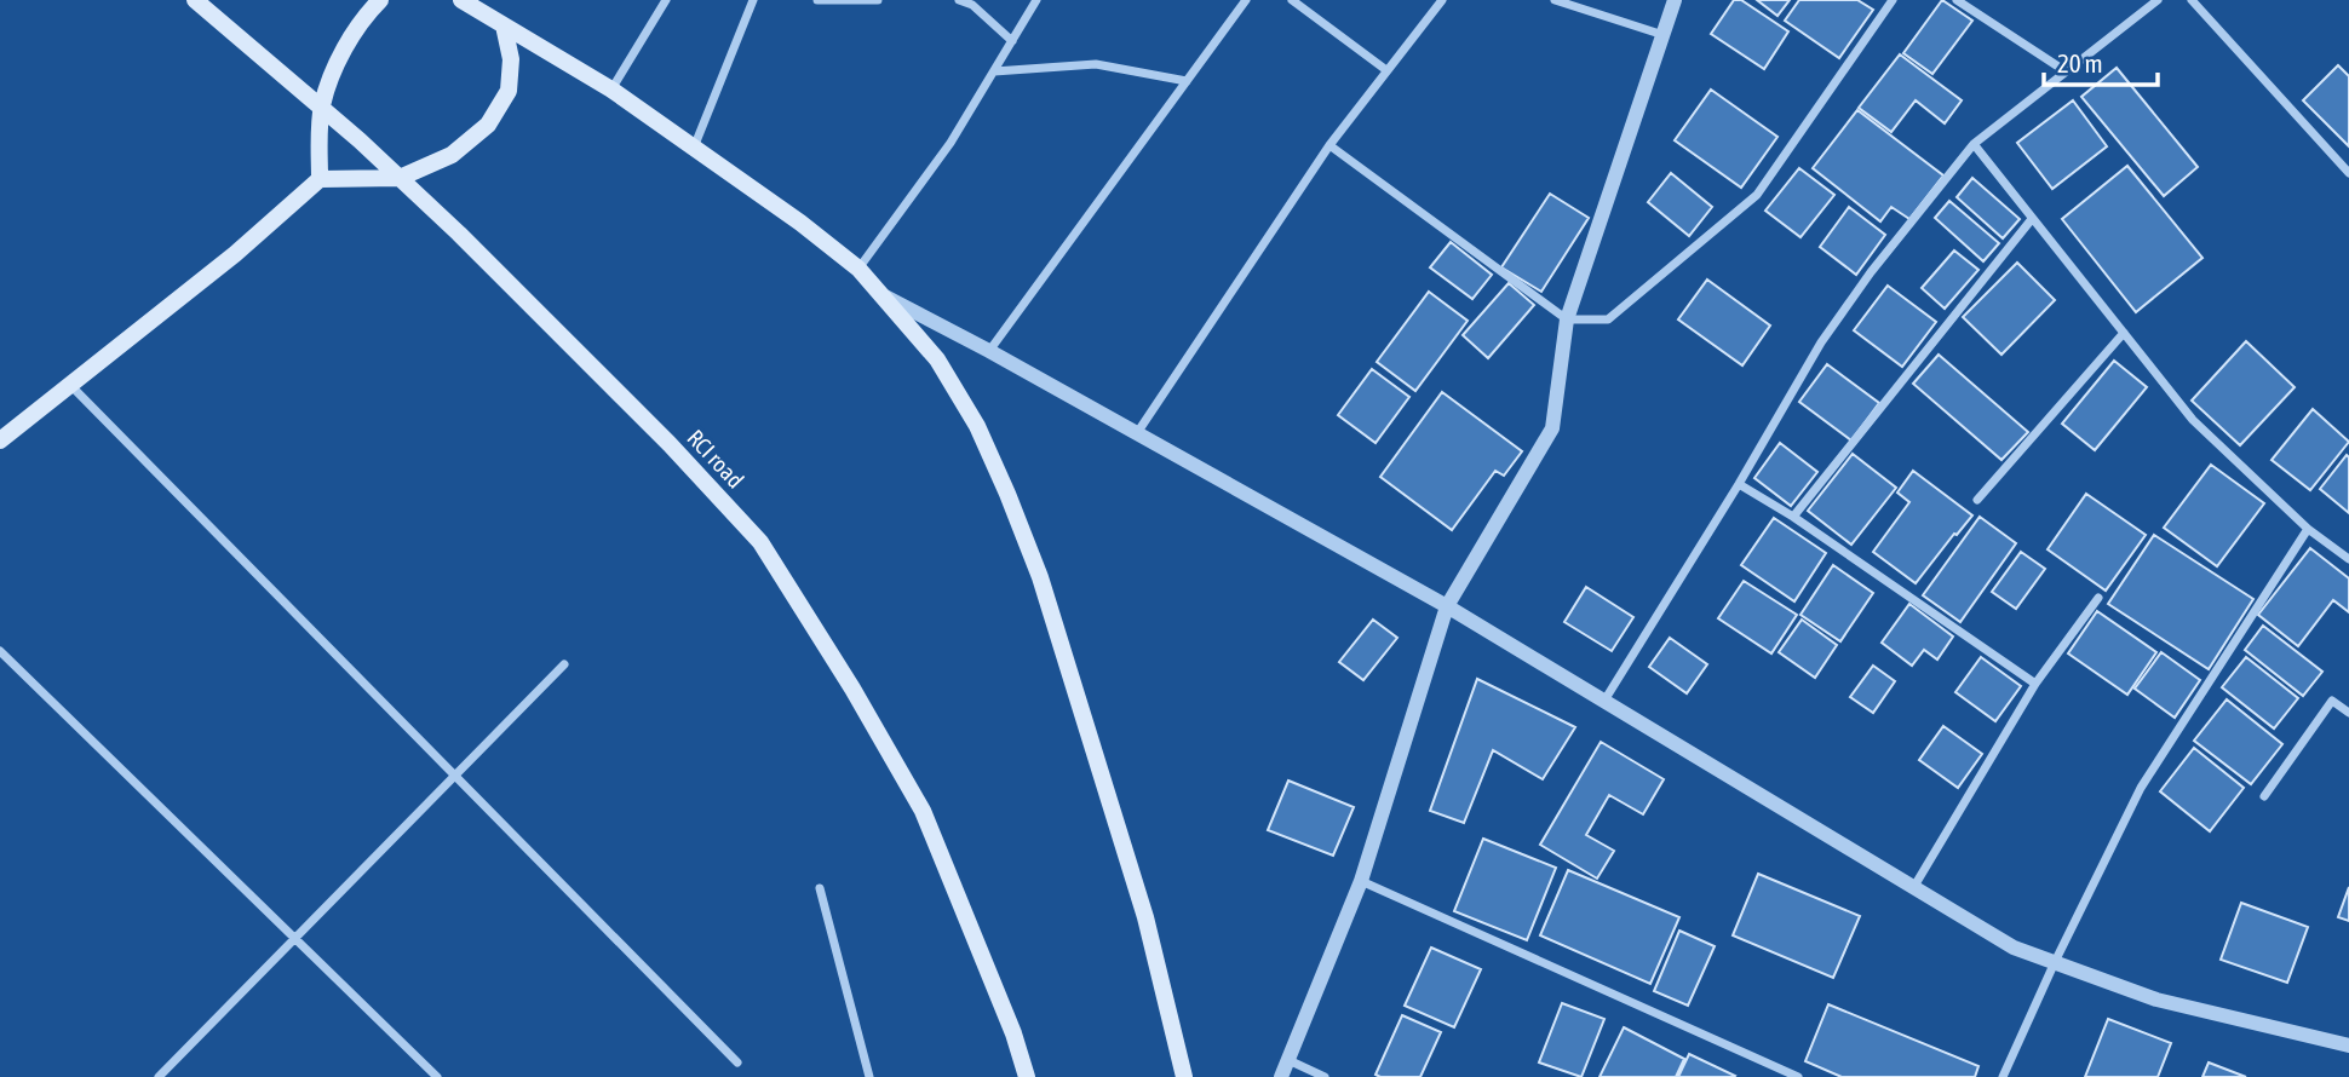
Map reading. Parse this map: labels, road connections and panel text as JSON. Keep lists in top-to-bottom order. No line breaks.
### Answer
{"streets":{"main road":["RCI road"]},"scale_bar":"20 m"}
